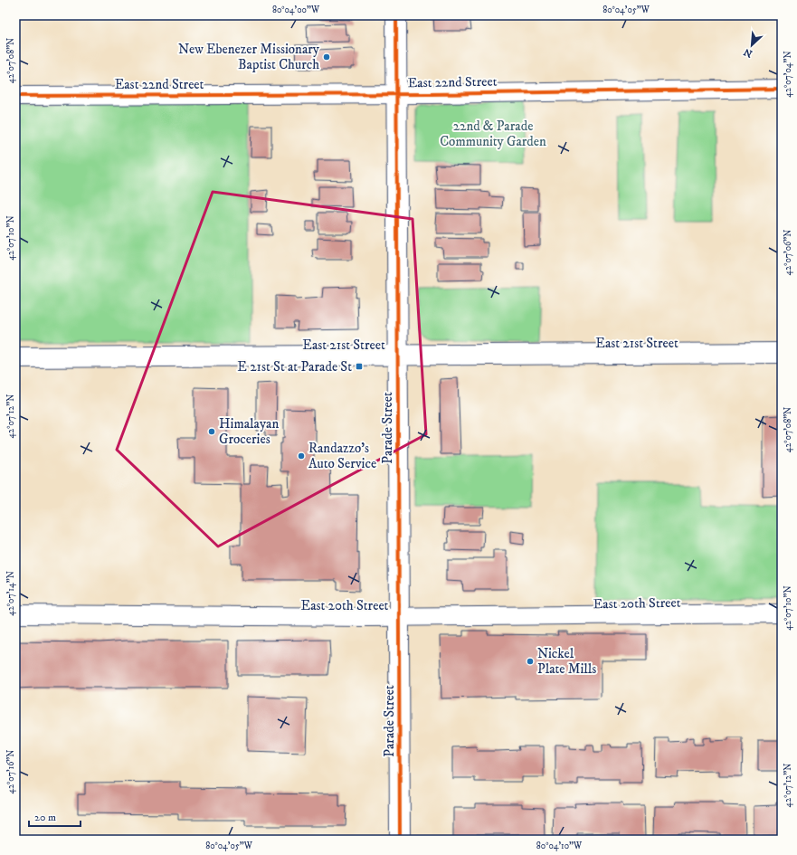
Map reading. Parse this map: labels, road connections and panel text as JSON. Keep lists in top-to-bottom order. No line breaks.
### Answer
{"streets":{"main road":["East 21st Street","Parade Street"],"street":["East 22nd Street","East 20th Street"]},"crossings":[["East 22nd Street","Parade Street"],["East 21st Street","Parade Street"],["Parade Street","East 20th Street"]],"parks":["22nd & Parade Community Garden"],"places":{"other":["New Ebenezer Missionary Baptist Church","Himalayan Groceries","Randazzo's Auto Service","Nickel Plate Mills"],"transit":["E 21st St at Parade St"]},"scale_bar":"20 m","north":"bottom left","coordinates":["80°04'00\"W","80°04'05\"W","42°07'08\"N","42°07'04\"N","42°07'10\"N","42°07'06\"N","42°07'12\"N","42°07'14\"N","42°07'16\"N","80°04'10\"W"]}
